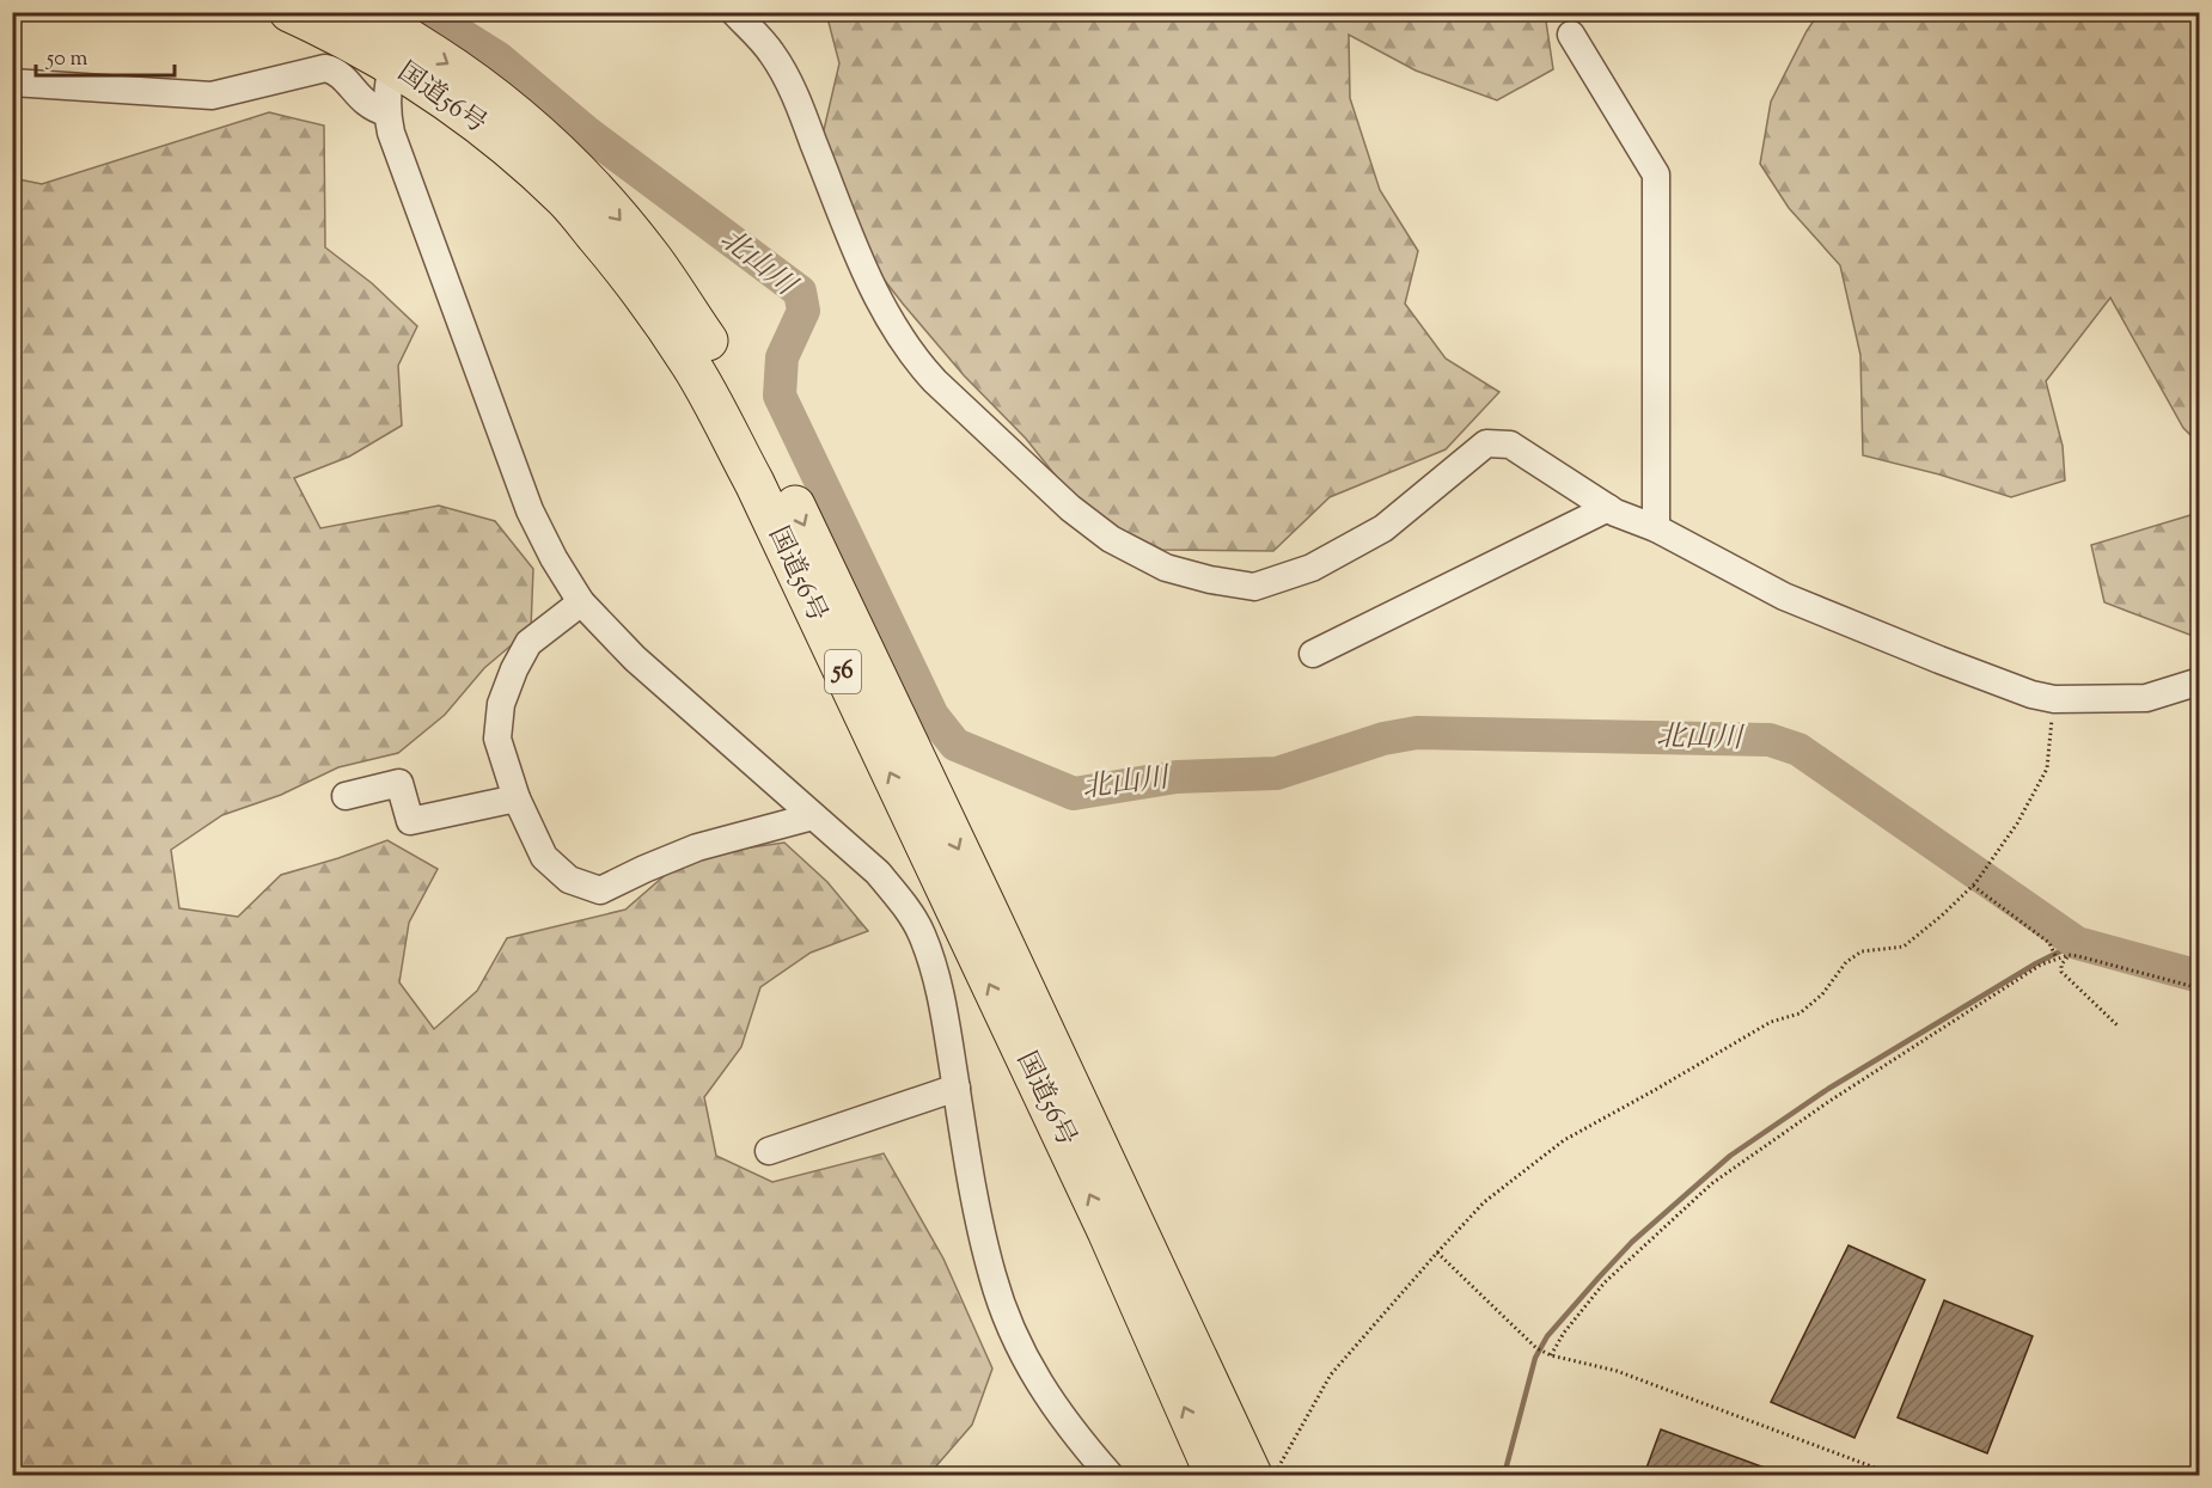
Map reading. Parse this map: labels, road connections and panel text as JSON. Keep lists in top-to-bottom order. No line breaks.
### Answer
{"streets":{"highway":["国道56号","56"]},"water":["北山川"],"scale_bar":"50 m"}
